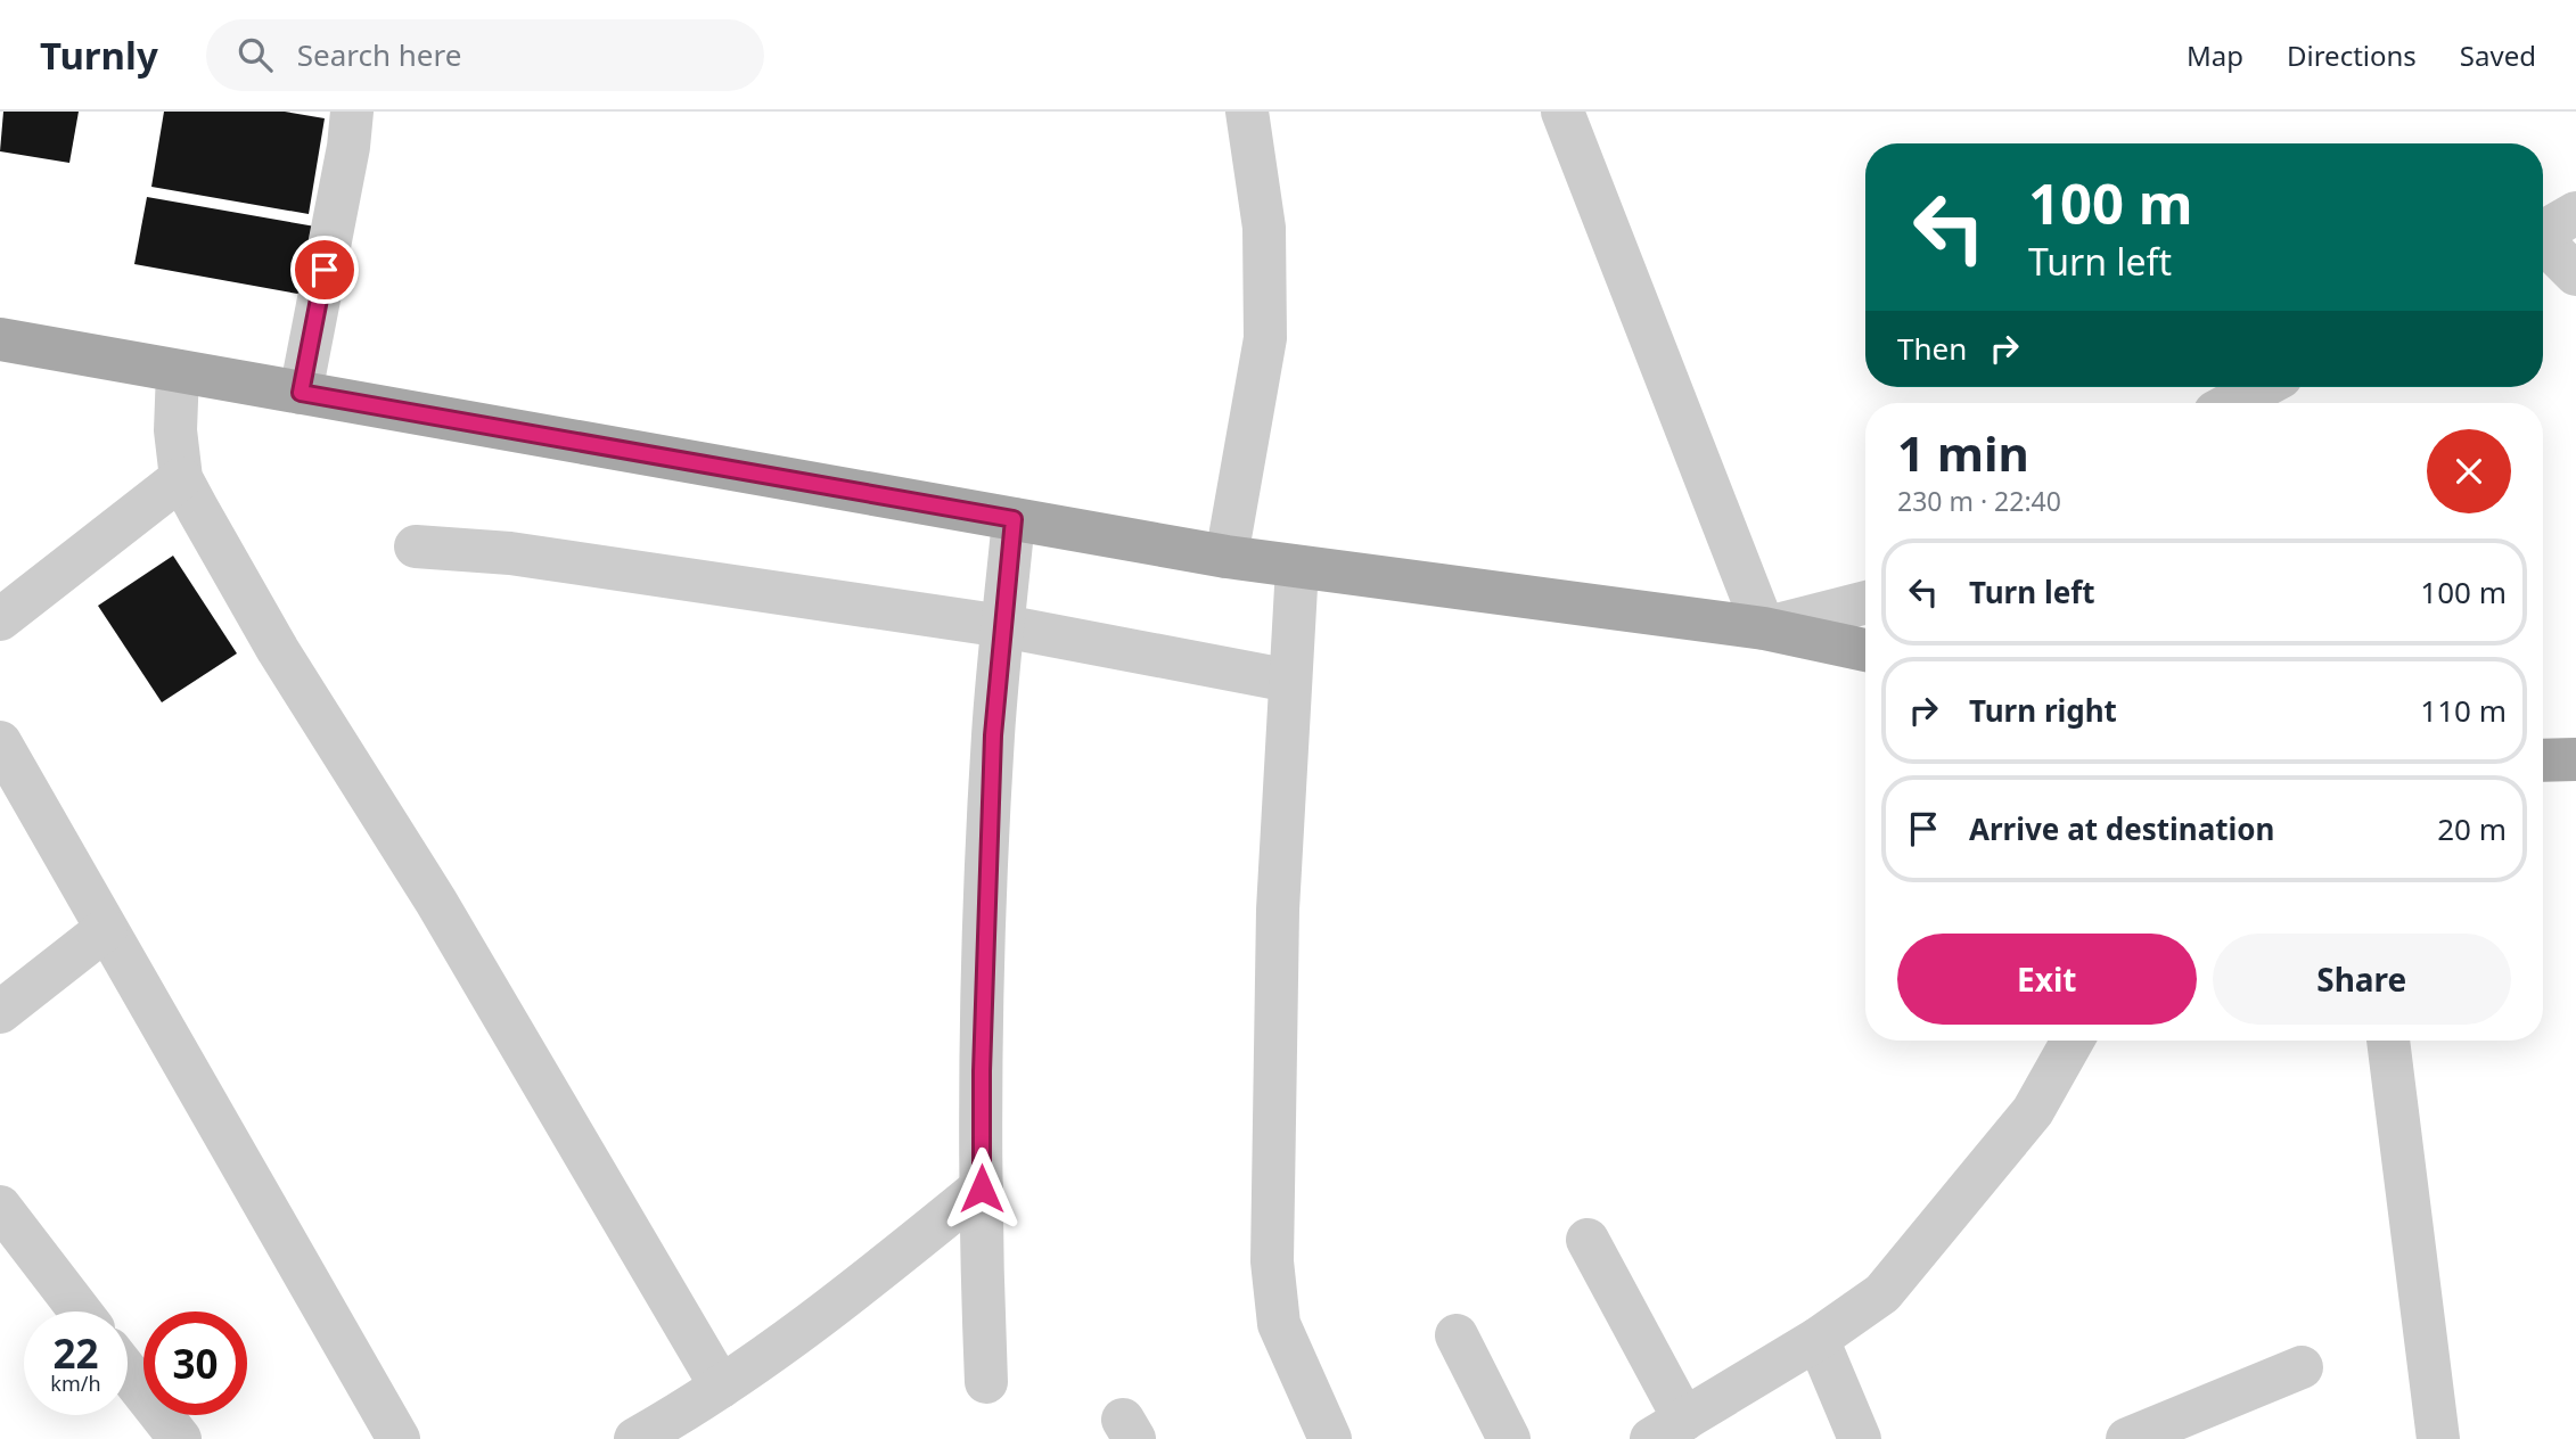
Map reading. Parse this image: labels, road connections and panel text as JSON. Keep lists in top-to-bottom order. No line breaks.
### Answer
{"page":{"header":"Turnly","search":"Search here","nav":["Map","Directions","Saved"],"turn":["100 m","Turn left"],"then":"Then","heading":["1 min","230 m · 22:40"],"list":[{"name":"Turn left","value":"100 m"},{"name":"Turn right","value":"110 m"},{"name":"Arrive at destination","value":"20 m"}],"buttons":["Exit","Share"],"speed":"22 km/h","limit":"30"}}
